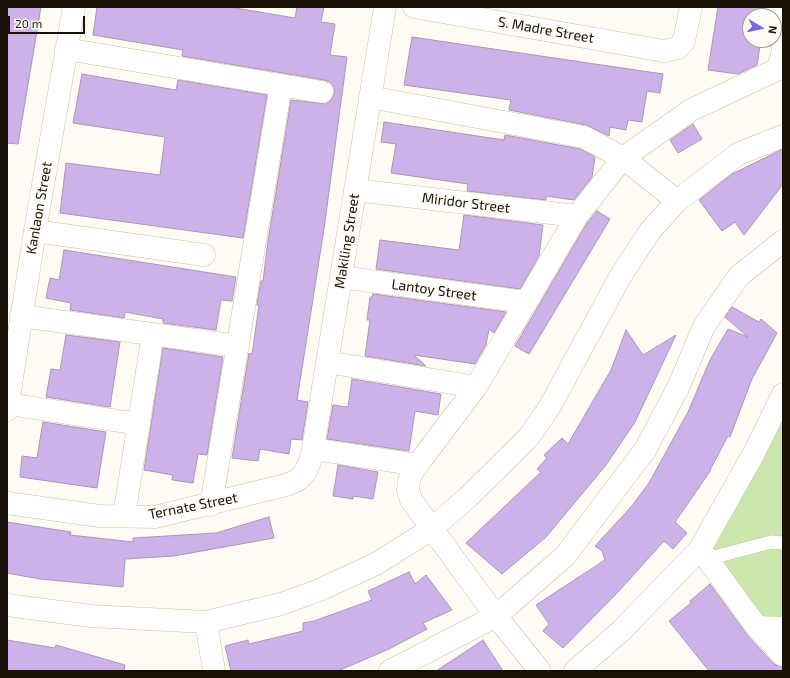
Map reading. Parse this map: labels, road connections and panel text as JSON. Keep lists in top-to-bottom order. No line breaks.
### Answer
{"streets":{"street":["S. Madre Street","Miridor Street","Kanlaon Street","Makiling Street","Lantoy Street","Ternate Street"]},"crossings":[["Miridor Street","Makiling Street"],["Makiling Street","Lantoy Street"],["Makiling Street","Ternate Street"]],"scale_bar":"20 m","north":"right"}
